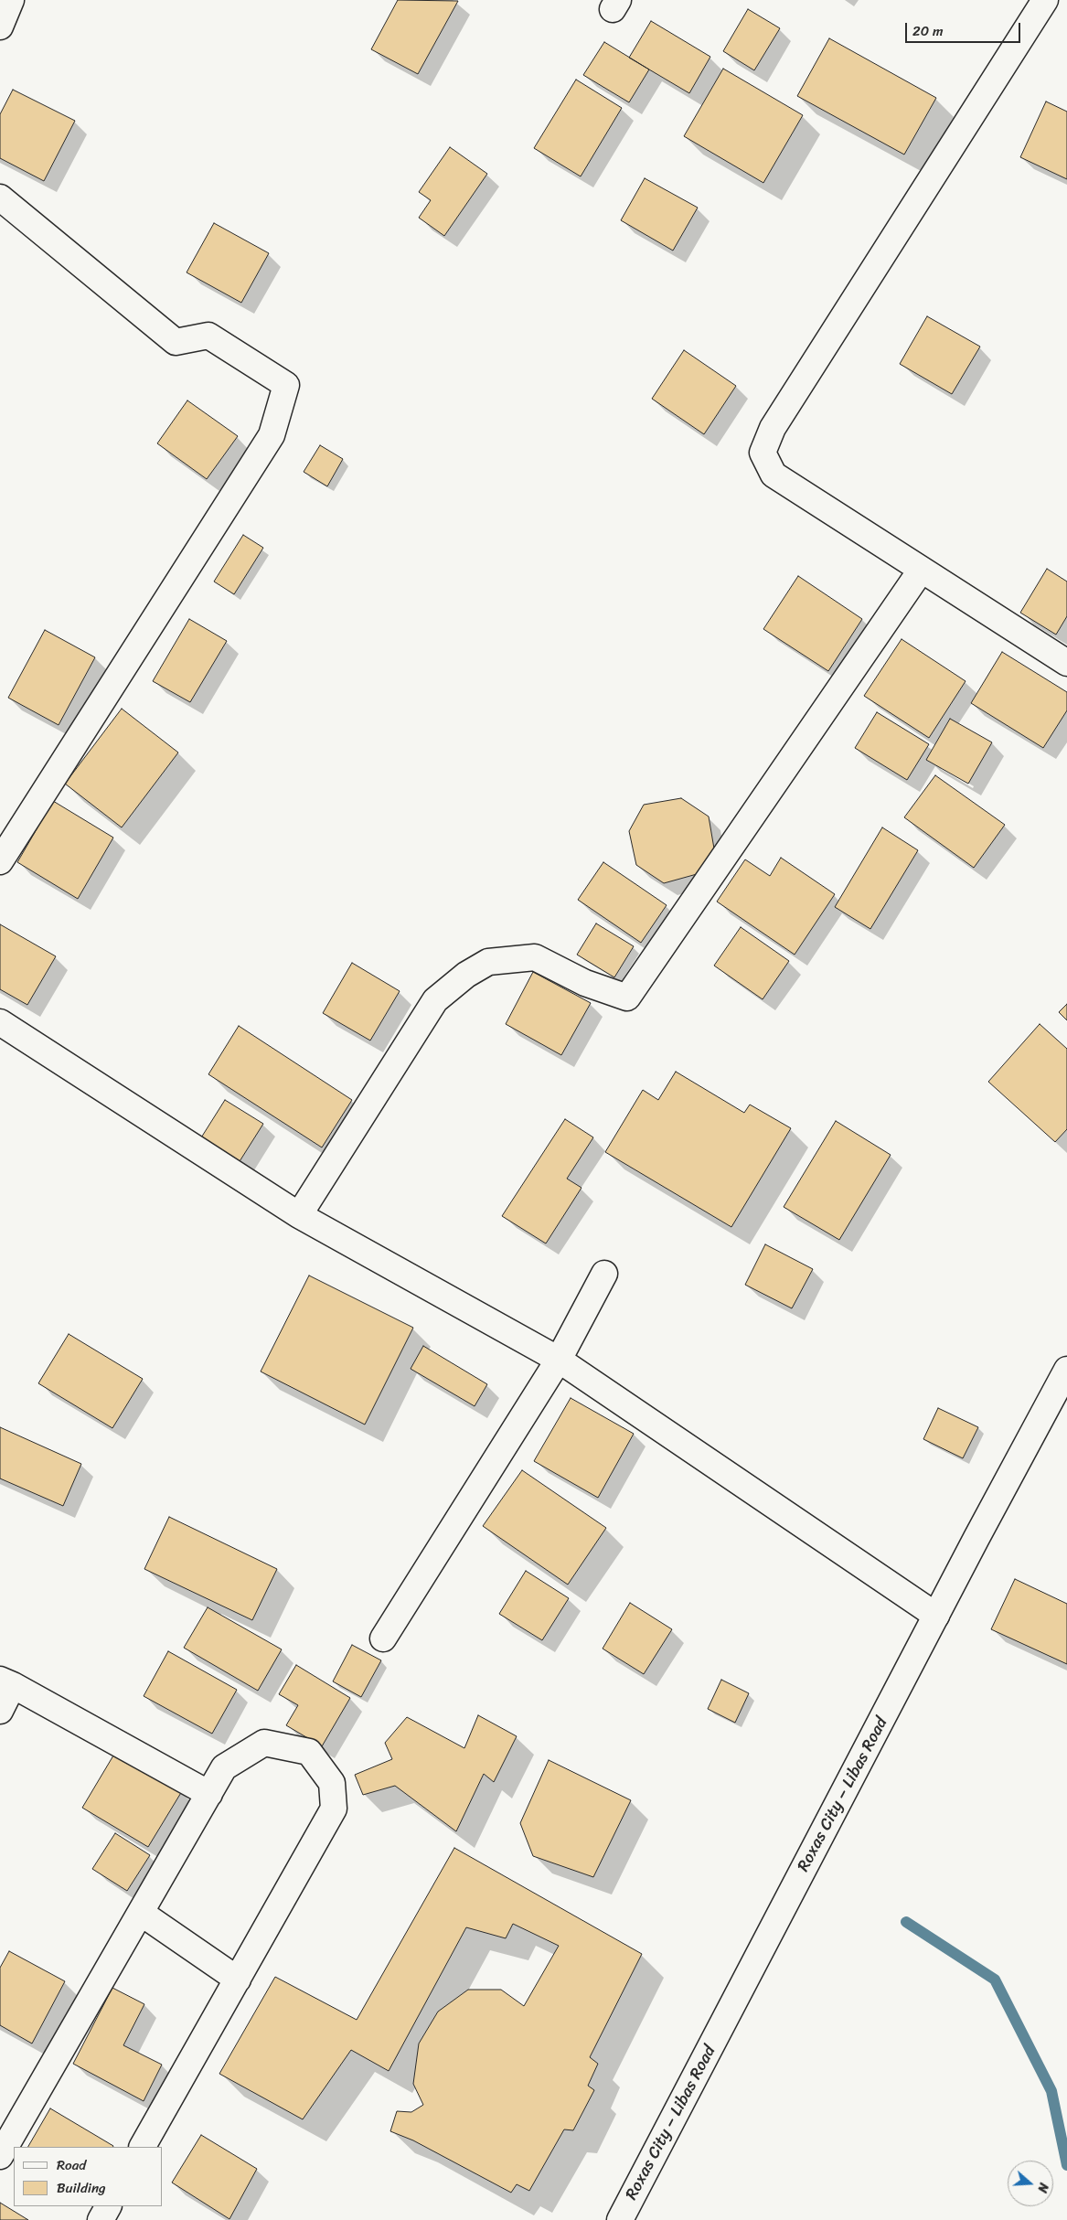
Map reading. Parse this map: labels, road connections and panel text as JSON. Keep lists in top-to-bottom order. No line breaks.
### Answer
{"streets":{"street":["Roxas City – Libas Road"]},"legend":["Road","Building"],"scale_bar":"20 m","north":"right"}
